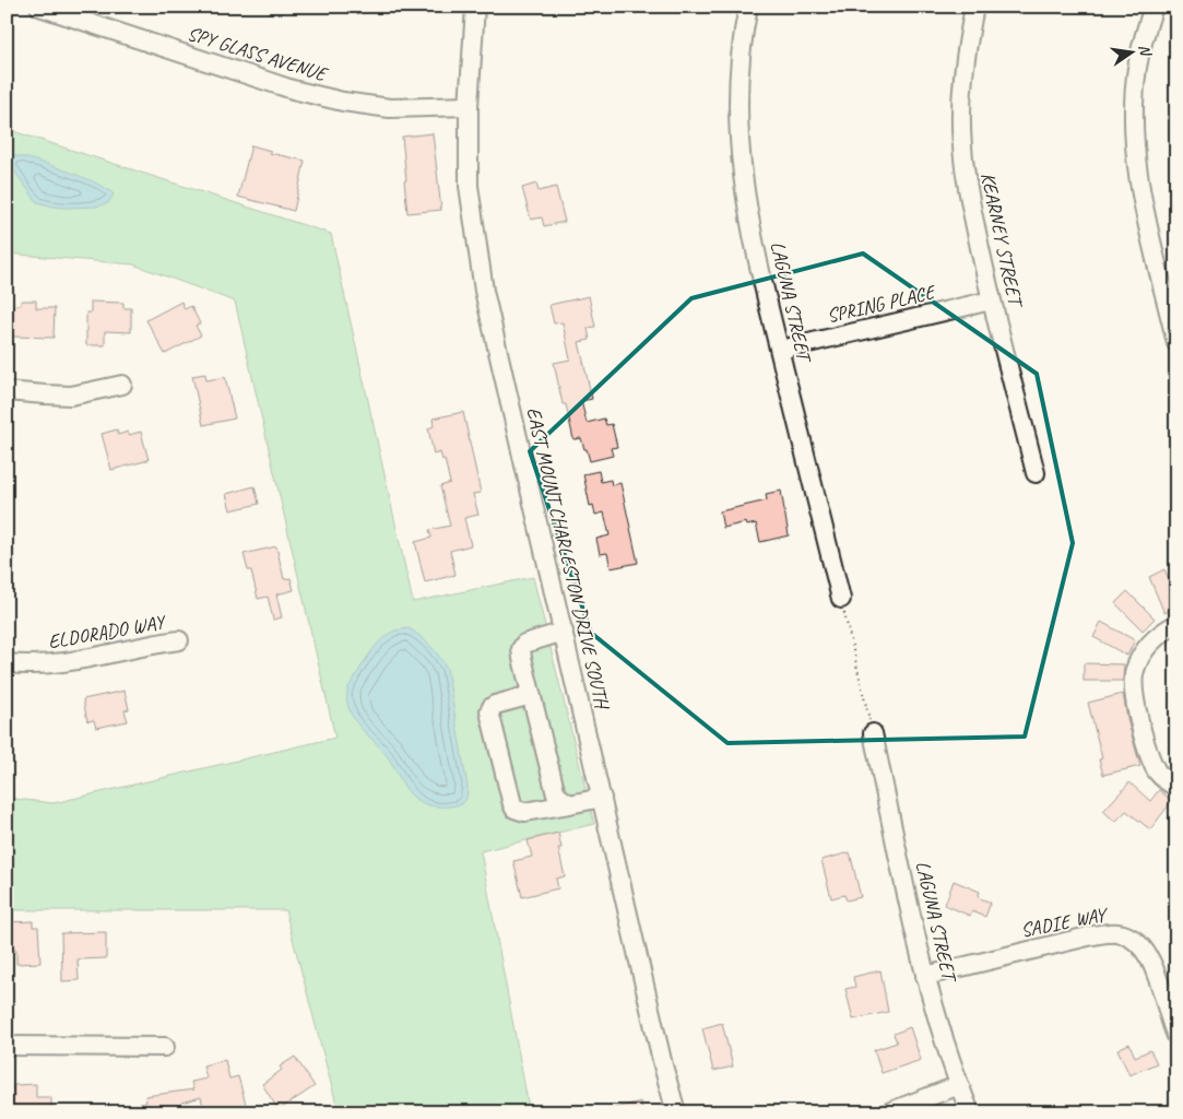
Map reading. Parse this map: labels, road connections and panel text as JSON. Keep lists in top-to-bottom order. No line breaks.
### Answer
{"streets":{"street":["SPY GLASS AVENUE","KEARNEY STREET","LAGUNA STREET","SPRING PLACE","EAST MOUNT CHARLESTON DRIVE SOUTH","ELDORADO WAY","SADIE WAY"]},"crossings":[["SPY GLASS AVENUE","EAST MOUNT CHARLESTON DRIVE SOUTH"],["KEARNEY STREET","SPRING PLACE"],["LAGUNA STREET","SPRING PLACE"],["LAGUNA STREET","SADIE WAY"]],"north":"right"}
